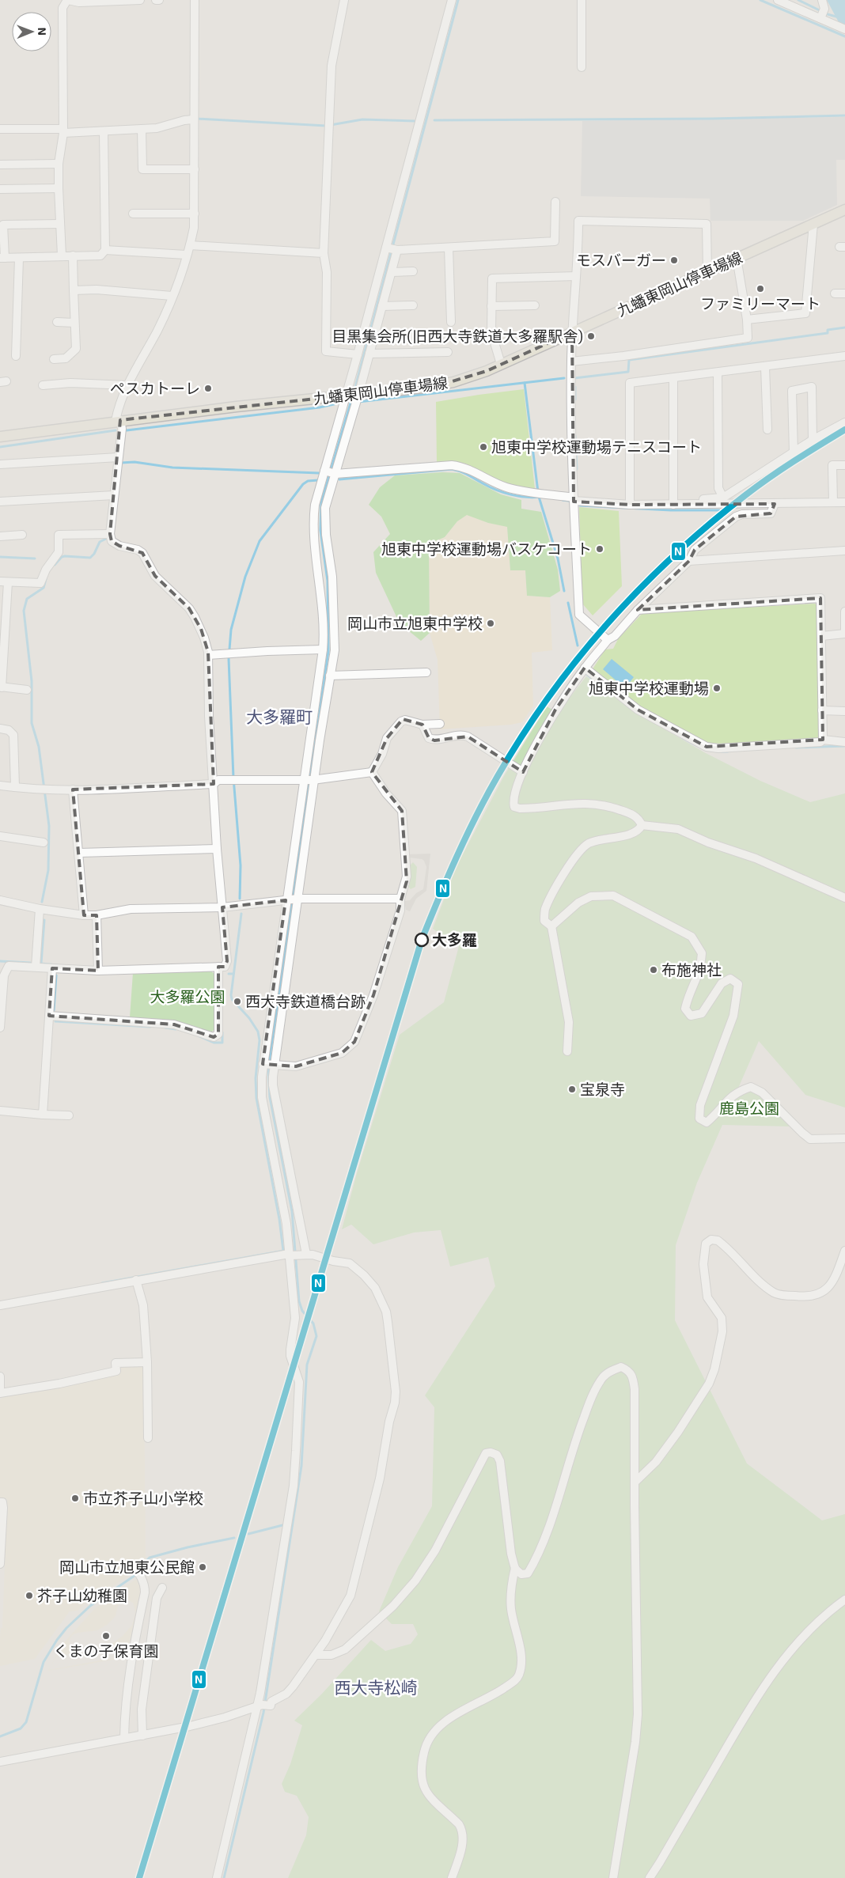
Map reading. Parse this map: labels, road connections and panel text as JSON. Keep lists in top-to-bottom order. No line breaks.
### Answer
{"streets":{"main road":["九蟠東岡山停車場線"]},"districts":["大多羅町","西大寺松崎"],"parks":["大多羅公園","鹿島公園"],"places":["モスバーガー","ファミリーマート","目黒集会所(旧西大寺鉄道大多羅駅舎)","ペスカトーレ","旭東中学校運動場テニスコート","旭東中学校運動場バスケコート","岡山市立旭東中学校","旭東中学校運動場","大多羅","布施神社","西大寺鉄道橋台跡","宝泉寺","市立芥子山小学校","岡山市立旭東公民館","芥子山幼稚園","くまの子保育園"],"lines":["transit line N"],"north":"right"}
